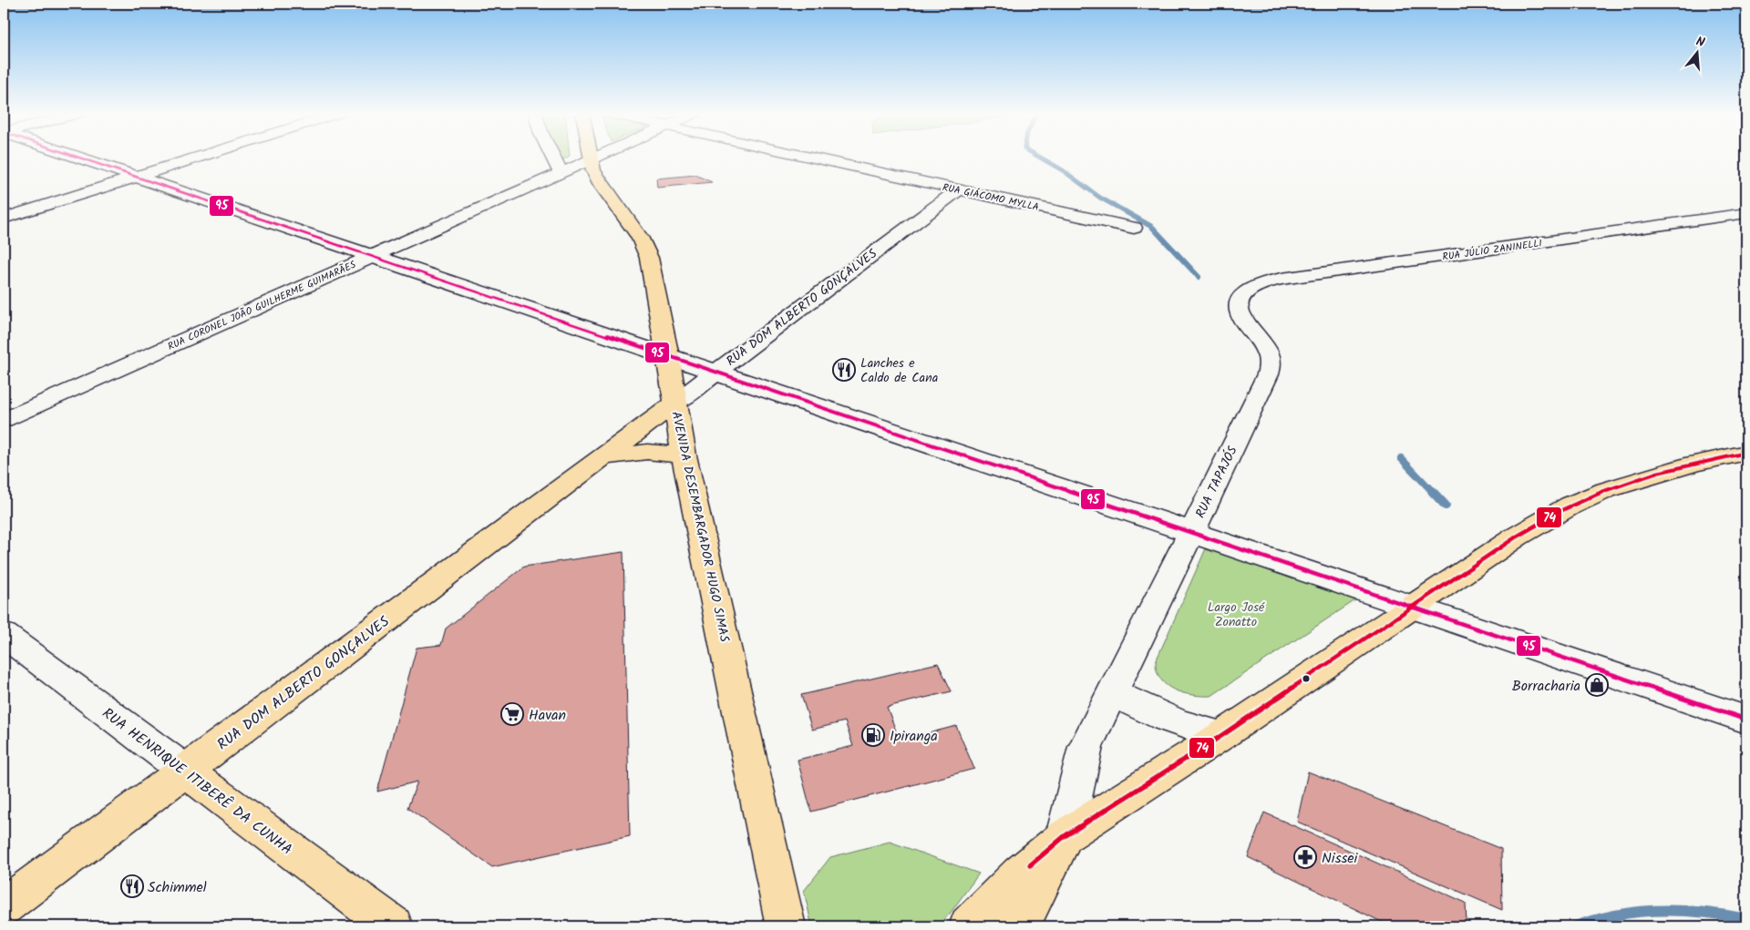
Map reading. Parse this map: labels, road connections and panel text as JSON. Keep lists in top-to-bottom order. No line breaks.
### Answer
{"streets":{"main road":["RUA DOM ALBERTO GONÇALVES","RUA TAPAJÓS","AVENIDA DESEMBARGADOR HUGO SIMAS","RUA HENRIQUE ITIBERÊ DA CUNHA"],"street":["RUA GIÁCOMO MYLLA","RUA JÚLIO ZANINELLI","RUA CORONEL JOÃO GUILHERME GUIMARÃES"]},"crossings":[["RUA GIÁCOMO MYLLA","RUA DOM ALBERTO GONÇALVES"],["RUA JÚLIO ZANINELLI","RUA TAPAJÓS"],["RUA CORONEL JOÃO GUILHERME GUIMARÃES","AVENIDA DESEMBARGADOR HUGO SIMAS"],["RUA DOM ALBERTO GONÇALVES","AVENIDA DESEMBARGADOR HUGO SIMAS"],["RUA DOM ALBERTO GONÇALVES","RUA HENRIQUE ITIBERÊ DA CUNHA"]],"parks":["Largo José Zonatto"],"places":{"restaurant":["Lanches e Caldo de Cana","Schimmel"],"shop":["Borracharia"],"supermarket":["Havan"],"fuel station":["Ipiranga"],"pharmacy":["Nissei"]},"lines":["transit line 95","transit line 74"],"north":"top"}
